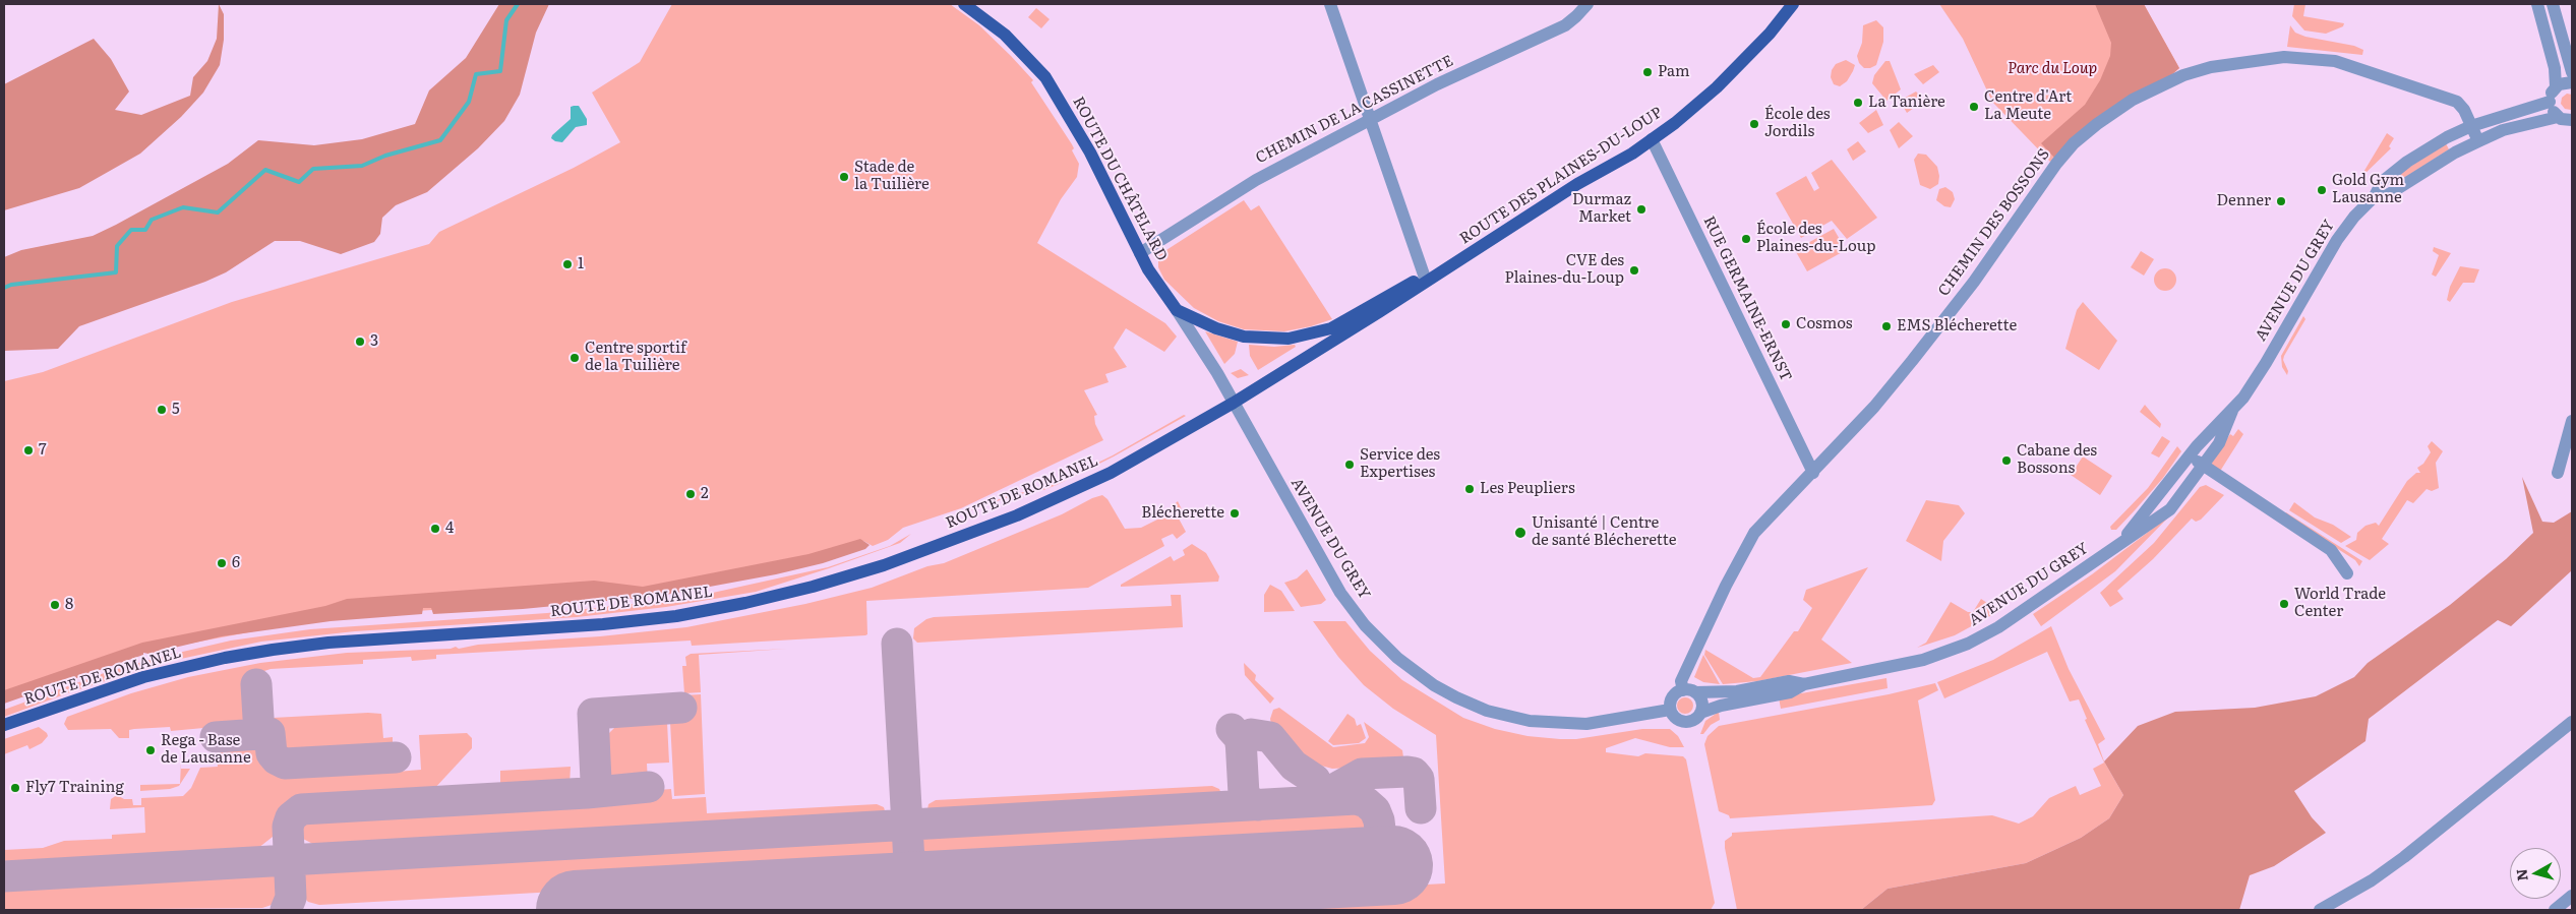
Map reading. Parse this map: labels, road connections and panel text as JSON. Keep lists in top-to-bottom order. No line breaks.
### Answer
{"streets":{"main road":["ROUTE DES PLAINES-DU-LOUP","ROUTE DU CHÂTELARD","ROUTE DE ROMANEL"],"street":["CHEMIN DE LA CASSINETTE","CHEMIN DES BOSSONS","AVENUE DU GREY","RUE GERMAINE-ERNST"]},"crossings":[["CHEMIN DE LA CASSINETTE","ROUTE DU CHÂTELARD"],["ROUTE DES PLAINES-DU-LOUP","ROUTE DU CHÂTELARD"],["ROUTE DES PLAINES-DU-LOUP","AVENUE DU GREY"],["ROUTE DES PLAINES-DU-LOUP","RUE GERMAINE-ERNST"],["ROUTE DES PLAINES-DU-LOUP","ROUTE DE ROMANEL"],["ROUTE DU CHÂTELARD","AVENUE DU GREY"],["CHEMIN DES BOSSONS","AVENUE DU GREY"],["CHEMIN DES BOSSONS","RUE GERMAINE-ERNST"],["AVENUE DU GREY","ROUTE DE ROMANEL"]],"parks":["Parc du Loup"],"places":["Pam","La Tanière","Centre d'Art La Meute","École des Jordils","Stade de la Tuilière","Gold Gym Lausanne","Denner","Durmaz Market","École des Plaines-du-Loup","1","CVE des Plaines-du-Loup","Cosmos","EMS Blécherette","3","Centre sportif de la Tuilière","5","7","Cabane des Bossons","Service des Expertises","Les Peupliers","2","Blécherette","4","Unisanté | Centre de santé Blécherette","6","World Trade Center","8","Rega - Base de Lausanne","Fly7 Training"],"north":"left"}
